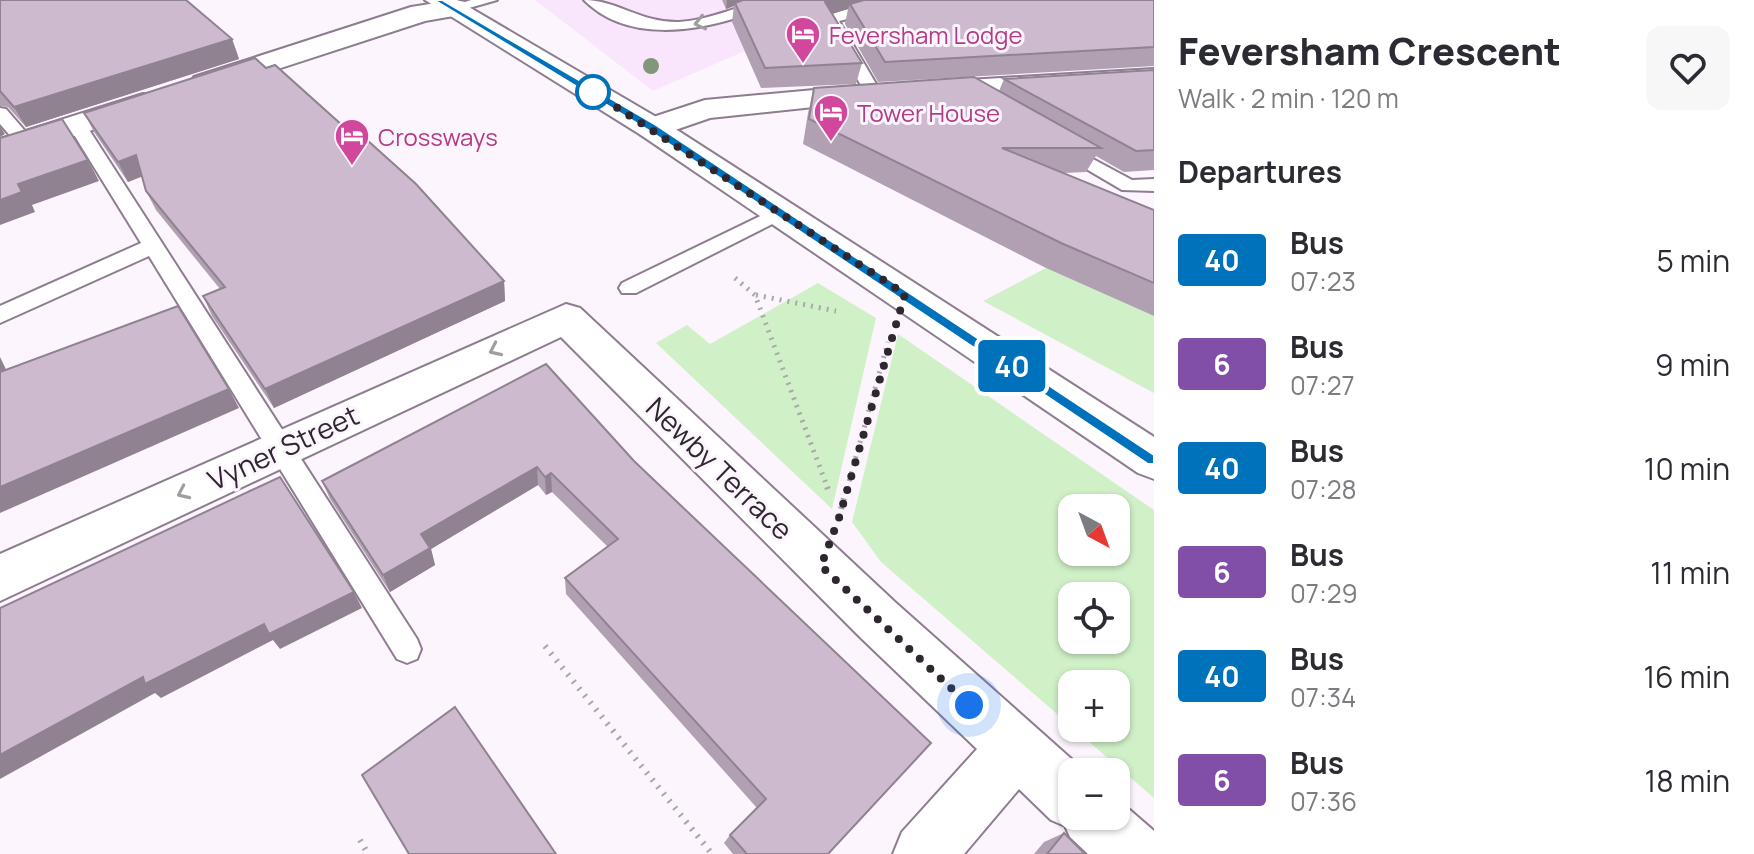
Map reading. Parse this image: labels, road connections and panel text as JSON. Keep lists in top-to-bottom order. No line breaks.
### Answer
{"streets":{"street":["Vyner Street","Newby Terrace"]},"crossings":[["Vyner Street","Newby Terrace"]],"places":{"hotel":["Feversham Lodge","Tower House","Crossways"]},"lines":["bus line 40"],"north":"bottom right","page":{"on_map":"40","heading":[["Feversham Crescent","Walk · 2 min · 120 m"],"Departures"],"list":[{"mark":"40","name":"Bus","note":"07:23","value":"5 min"},{"mark":"6","name":"Bus","note":"07:27","value":"9 min"},{"mark":"40","name":"Bus","note":"07:28","value":"10 min"},{"mark":"6","name":"Bus","note":"07:29","value":"11 min"},{"mark":"40","name":"Bus","note":"07:34","value":"16 min"},{"mark":"6","name":"Bus","note":"07:36","value":"18 min"}],"map_buttons":["+","−"]}}
